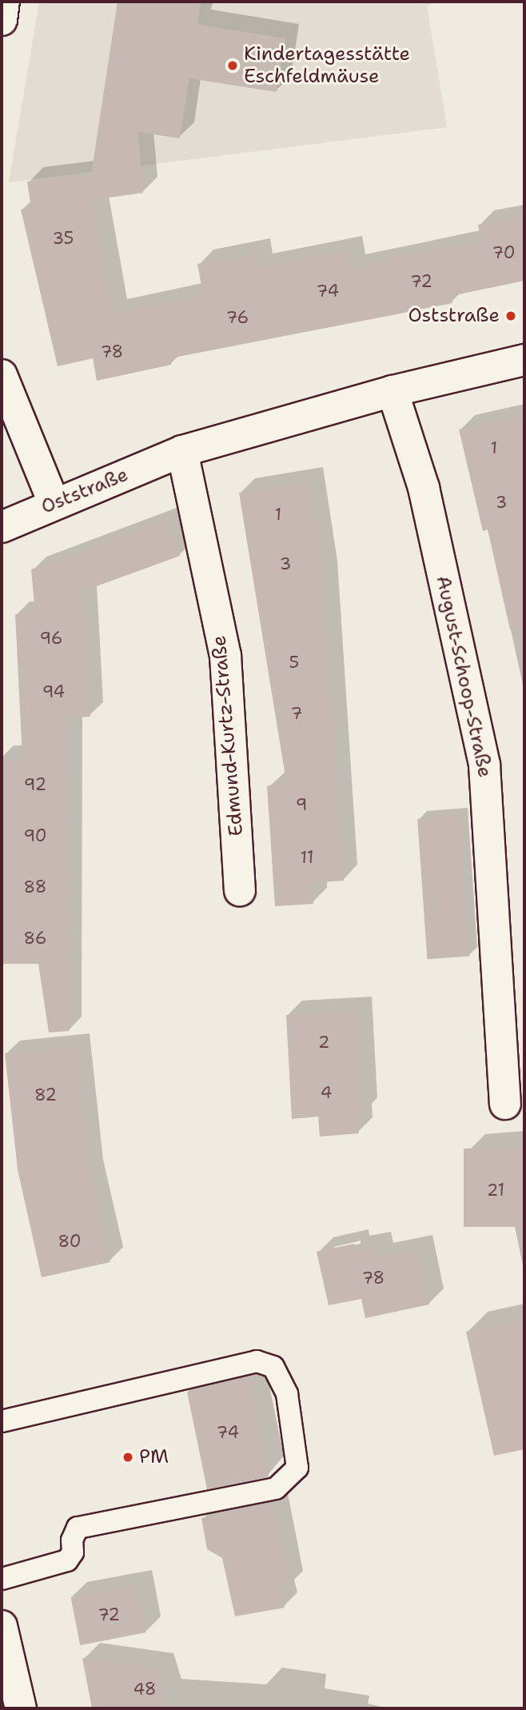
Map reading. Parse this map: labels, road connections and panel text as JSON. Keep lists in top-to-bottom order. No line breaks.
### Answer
{"streets":{"street":["Oststraße","August-Schoop-Straße","Edmund-Kurtz-Straße"]},"crossings":[["Oststraße","August-Schoop-Straße"],["Oststraße","Edmund-Kurtz-Straße"]],"places":["Kindertagesstätte Eschfeldmäuse","Oststraße","PM"],"house_numbers":["35","70","72","74","76","78","1","3","1","3","96","5","94","7","92","9","90","11","88","86","2","4","82","21","80","78","74","72","48"]}
